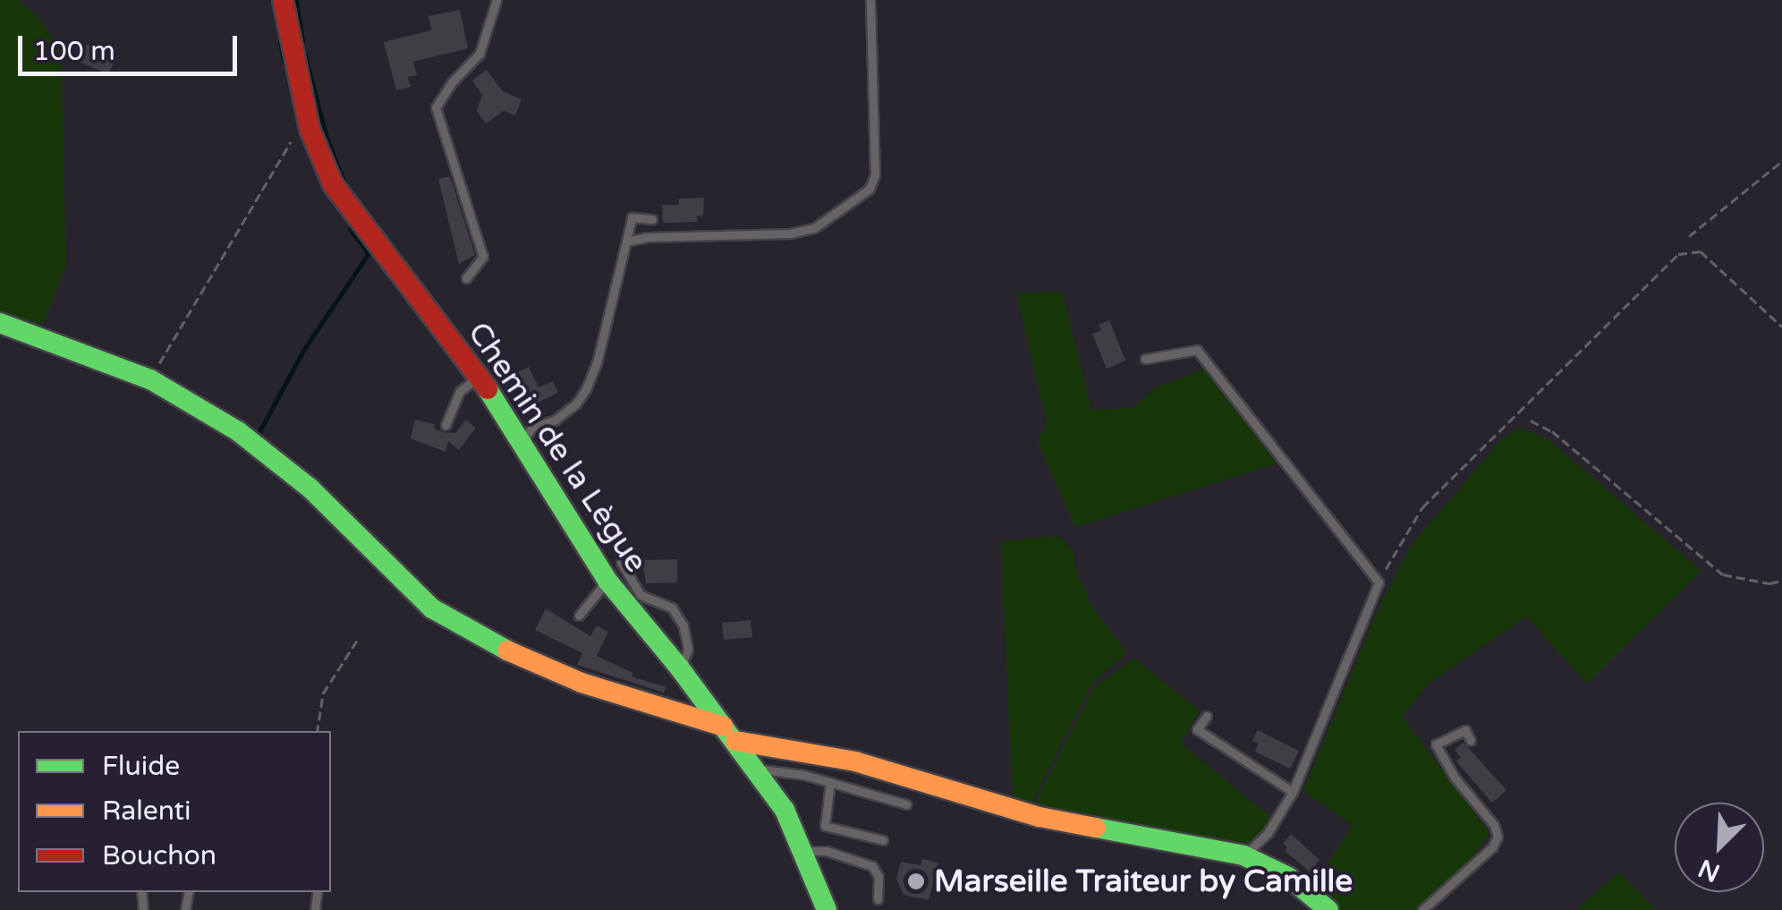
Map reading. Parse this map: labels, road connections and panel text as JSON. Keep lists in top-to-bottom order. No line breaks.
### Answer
{"streets":{"street":["Chemin de la Lègue"]},"places":["Marseille Traiteur by Camille"],"legend":["Fluide","Ralenti","Bouchon"],"scale_bar":"100 m","north":"bottom left"}
